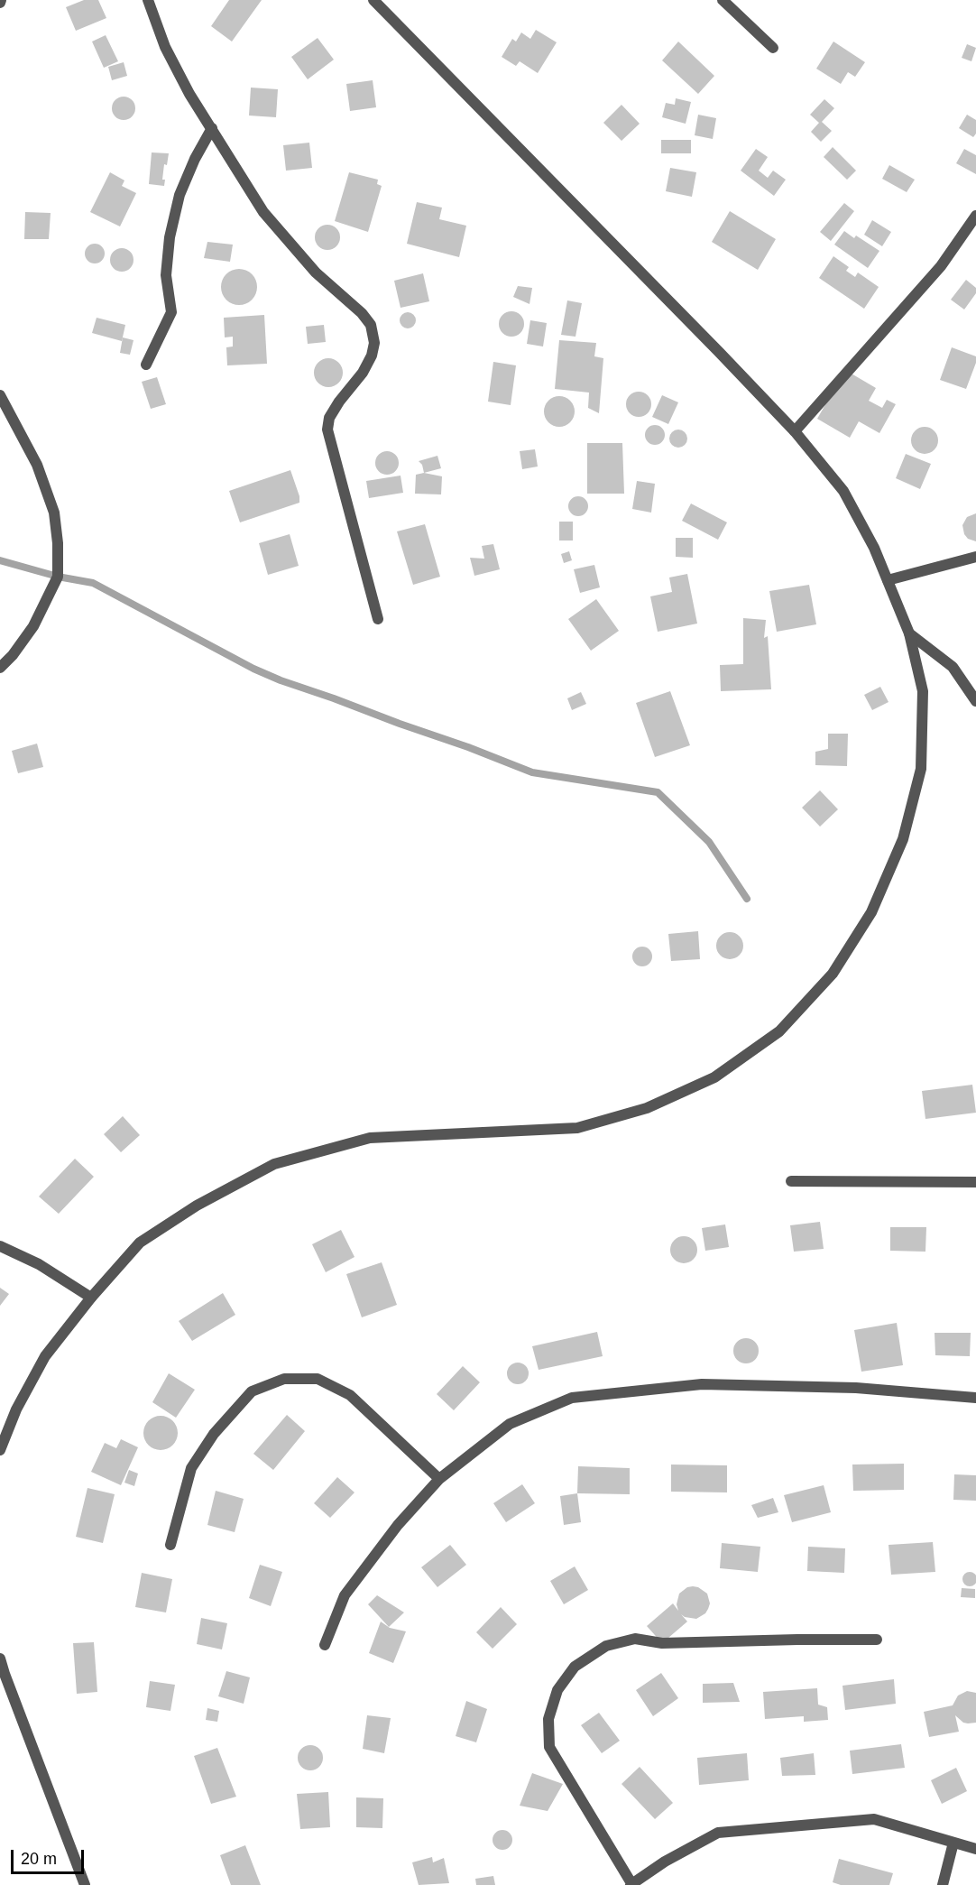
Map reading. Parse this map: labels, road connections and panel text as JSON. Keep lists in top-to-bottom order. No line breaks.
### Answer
{"scale_bar":"20 m"}
